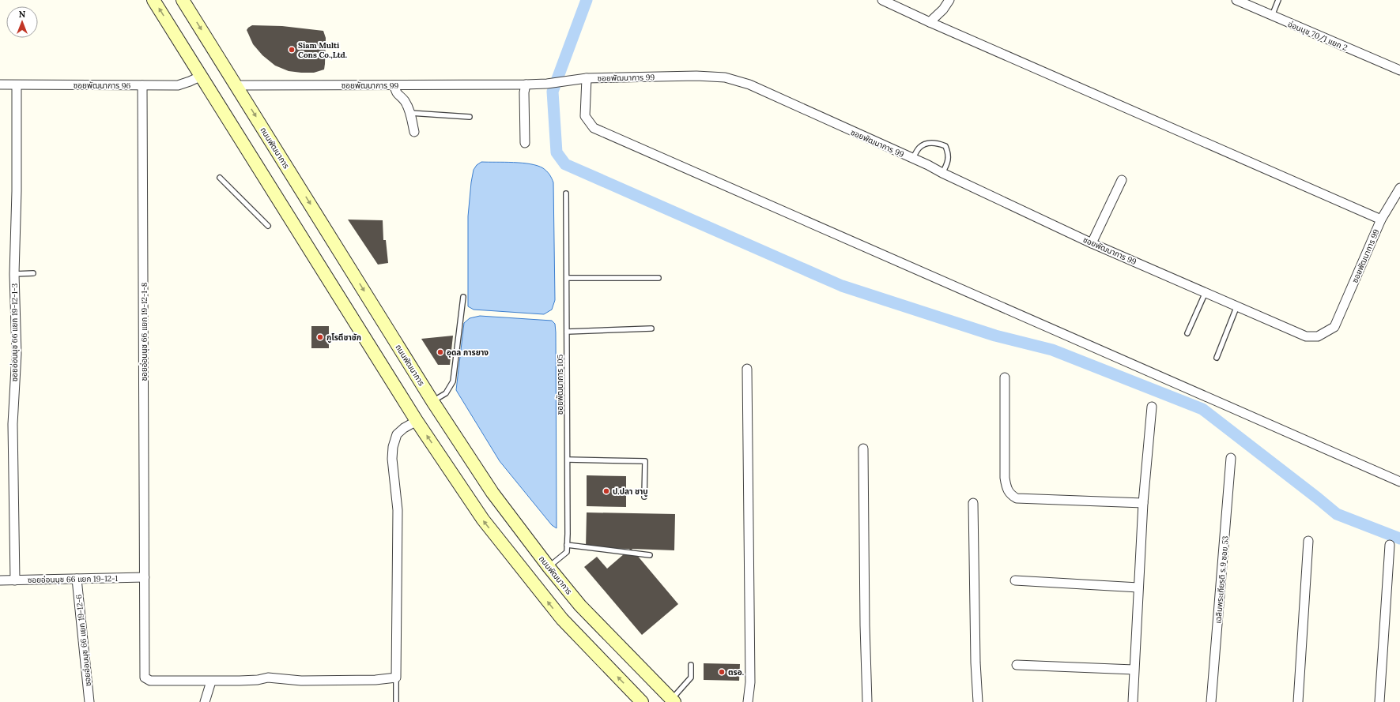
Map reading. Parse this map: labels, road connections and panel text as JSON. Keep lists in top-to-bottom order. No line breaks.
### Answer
{"streets":{"main road":["ถนนพัฒนาการ"],"street":["อ่อนนุช 70/1 แยก 2","ซอยพัฒนาการ 99","ซอยพัฒนาการ 96","ซอยอ่อนนุช 66 แยก 19-12-1-8","ซอยอ่อนนุช 66 แยก 19-12-1-3","ซอยอ่อนนุช 66 แยก 19-12-1","เฉลิมพระเกียรติ ร.9 ซอย 53","ซอยอ่อนนุช 66 แยก 19-12-6"],"lane":["ซอยพัฒนาการ 105"]},"crossings":[["ซอยพัฒนาการ 99","ถนนพัฒนาการ"],["ซอยพัฒนาการ 96","ซอยอ่อนนุช 66 แยก 19-12-1-8"],["ซอยพัฒนาการ 96","ซอยอ่อนนุช 66 แยก 19-12-1-3"],["ถนนพัฒนาการ","ซอยพัฒนาการ 105"],["ซอยอ่อนนุช 66 แยก 19-12-1-8","ซอยอ่อนนุช 66 แยก 19-12-1"],["ซอยอ่อนนุช 66 แยก 19-12-1-3","ซอยอ่อนนุช 66 แยก 19-12-1"],["ซอยอ่อนนุช 66 แยก 19-12-1","ซอยอ่อนนุช 66 แยก 19-12-6"]],"places":["Siam Multi Cons Co.,Ltd.","กูโรตีชาชัก","อุดล การยาง","ป.ปลา ชาบู","ตรอ."],"north":"top"}
